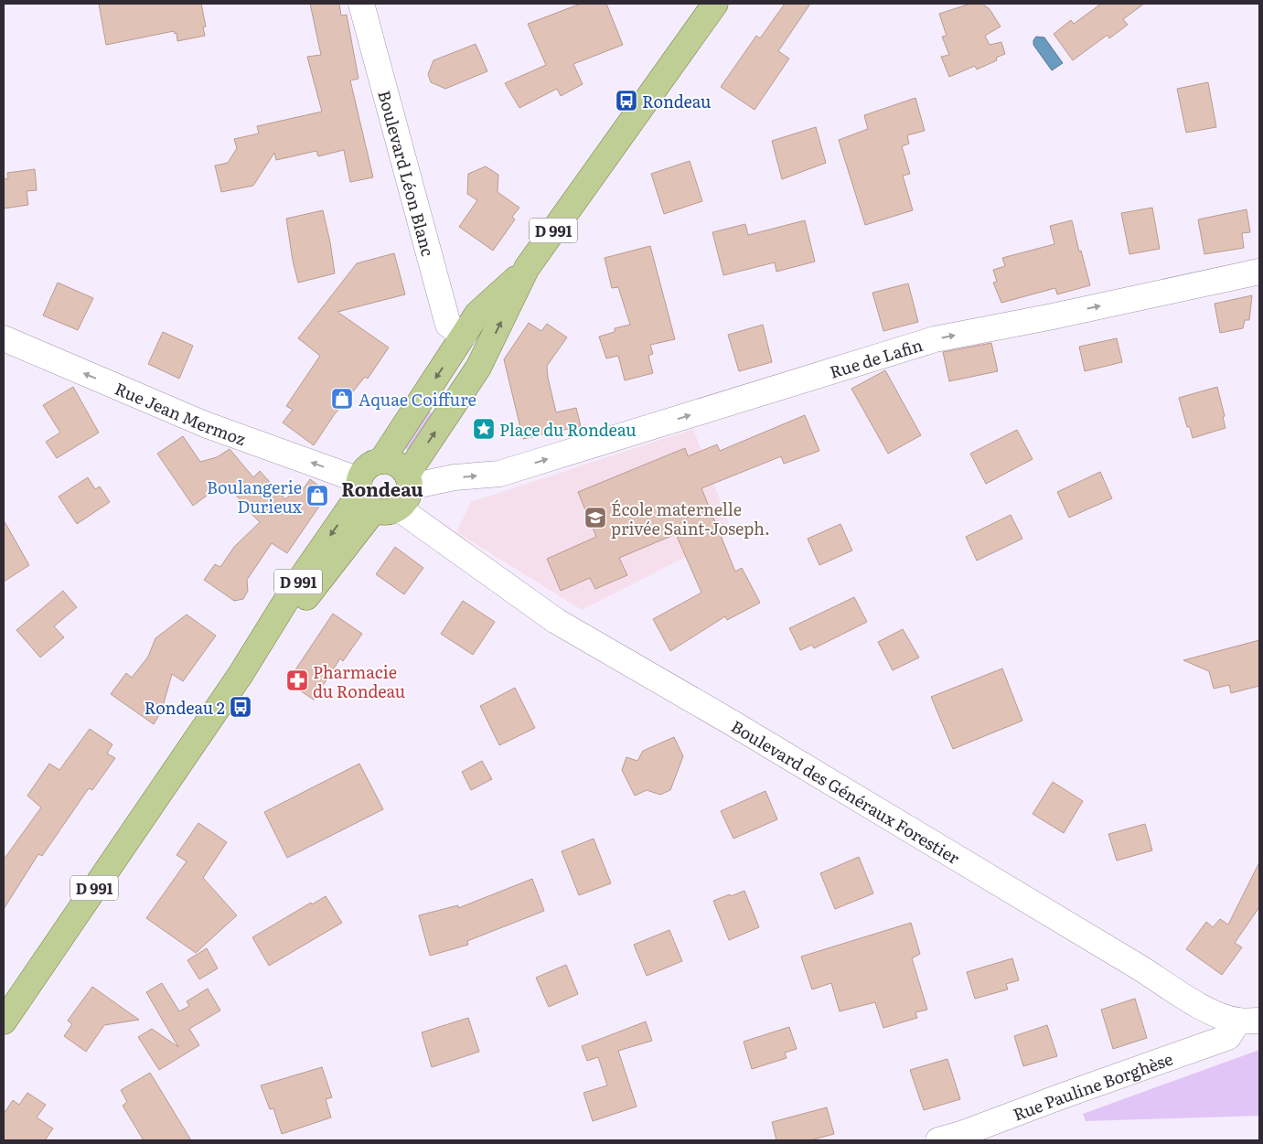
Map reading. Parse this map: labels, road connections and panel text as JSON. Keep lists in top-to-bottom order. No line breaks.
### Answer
{"streets":{"main road":["D 991"],"street":["Boulevard Léon Blanc","Rue de Lafin","Rue Jean Mermoz","Boulevard des Généraux Forestier","Rue Pauline Borghèse"]},"crossings":[["Boulevard Léon Blanc","D 991"],["D 991","Rue de Lafin"],["D 991","Rue Jean Mermoz"],["D 991","Boulevard des Généraux Forestier"],["Rue de Lafin","Rue Jean Mermoz"],["Rue de Lafin","Boulevard des Généraux Forestier"],["Rue Jean Mermoz","Boulevard des Généraux Forestier"],["Boulevard des Généraux Forestier","Rue Pauline Borghèse"]],"one_way":["Rue de Lafin","Rue Jean Mermoz"],"districts":["Rondeau"],"places":{"bus stop":["Rondeau","Rondeau 2"],"shop":["Aquae Coiffure","Boulangerie Durieux"],"place":["Place du Rondeau"],"school or university":["École maternelle privée Saint-Joseph."],"pharmacy":["Pharmacie du Rondeau"]}}
